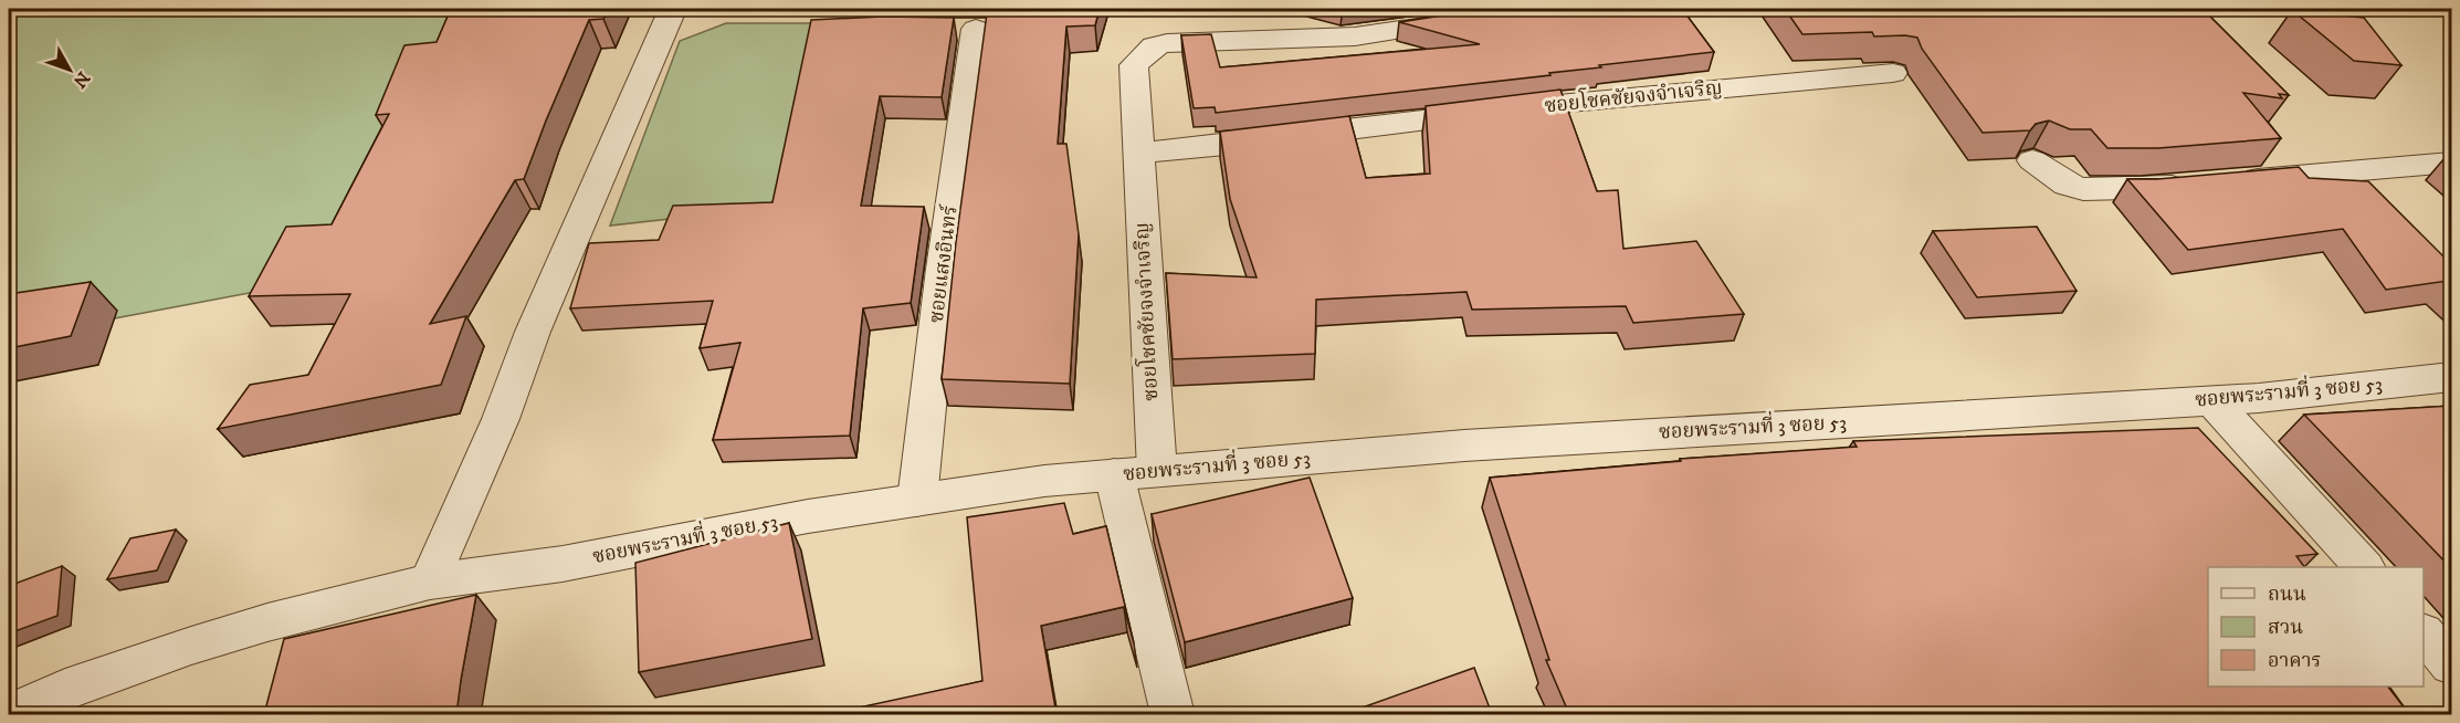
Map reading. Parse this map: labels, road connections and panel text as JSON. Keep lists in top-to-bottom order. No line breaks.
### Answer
{"streets":{"street":["ซอยโชคชัยจงจำเจริญ","ซอยแสงอินทร์","ซอยพระรามที่ 3 ซอย 53"]},"crossings":[["ซอยโชคชัยจงจำเจริญ","ซอยพระรามที่ 3 ซอย 53"],["ซอยแสงอินทร์","ซอยพระรามที่ 3 ซอย 53"]],"legend":["ถนน","สวน","อาคาร"],"north":"bottom right"}
